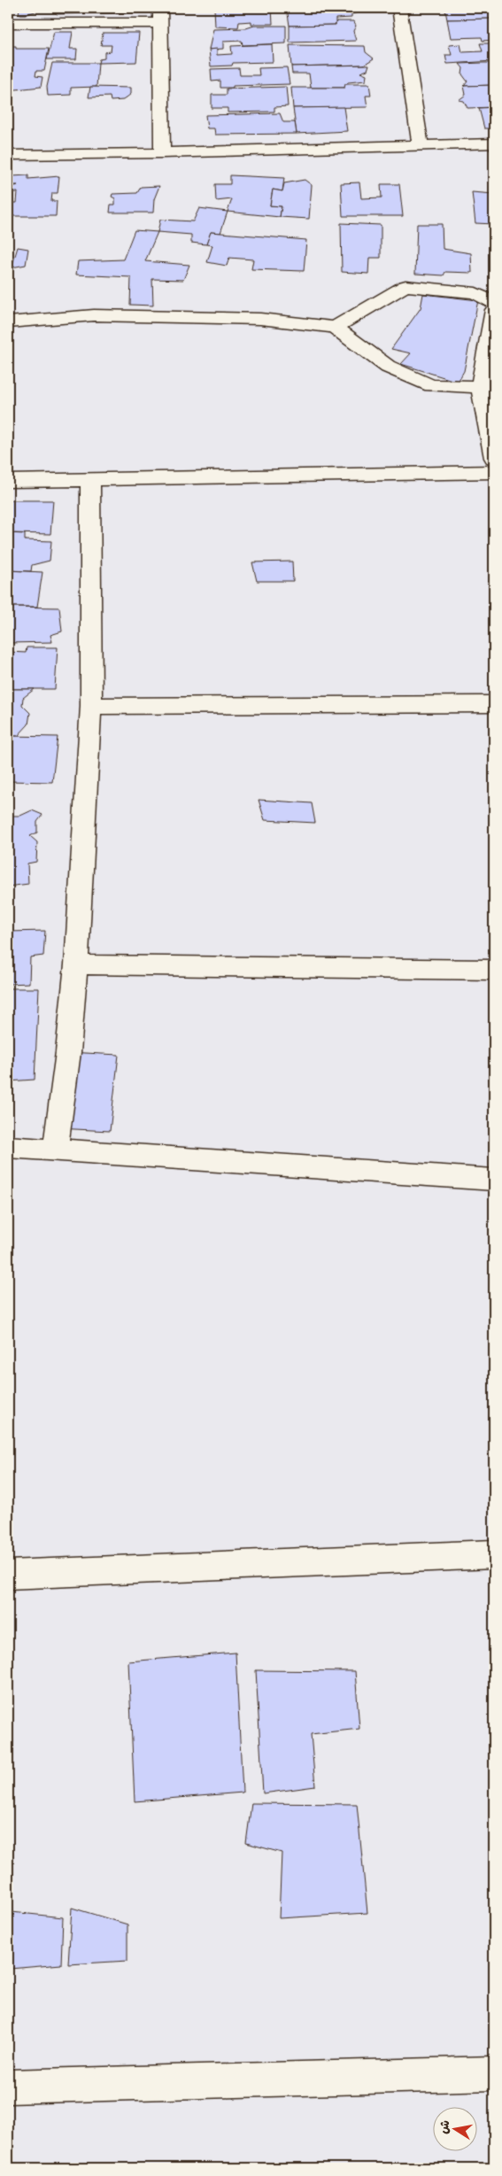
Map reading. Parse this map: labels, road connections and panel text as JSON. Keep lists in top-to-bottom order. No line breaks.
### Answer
{"north":"left"}
